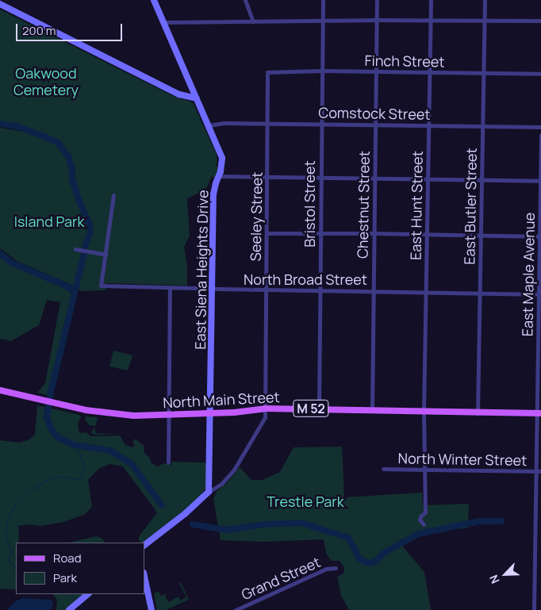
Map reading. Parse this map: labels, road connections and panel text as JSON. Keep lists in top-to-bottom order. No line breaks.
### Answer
{"streets":{"main road":["North Main Street","M 52"],"street":["Finch Street","Comstock Street","Bristol Street","Chestnut Street","East Hunt Street","East Butler Street","Seeley Street","East Siena Heights Drive","East Maple Avenue","North Broad Street","North Winter Street","Grand Street"]},"crossings":[["Finch Street","Bristol Street"],["Finch Street","Chestnut Street"],["Finch Street","East Hunt Street"],["Finch Street","East Butler Street"],["Finch Street","Seeley Street"],["Comstock Street","Bristol Street"],["Comstock Street","Chestnut Street"],["Comstock Street","East Hunt Street"],["Comstock Street","East Butler Street"],["Comstock Street","Seeley Street"],["Comstock Street","East Siena Heights Drive"],["Bristol Street","North Broad Street"],["Bristol Street","North Main Street"],["Chestnut Street","North Broad Street"],["Chestnut Street","North Main Street"],["East Hunt Street","North Broad Street"],["East Hunt Street","North Main Street"],["East Hunt Street","North Winter Street"],["East Butler Street","North Broad Street"],["East Butler Street","North Main Street"],["Seeley Street","East Siena Heights Drive"],["Seeley Street","North Broad Street"],["Seeley Street","North Main Street"],["East Siena Heights Drive","North Broad Street"],["East Siena Heights Drive","North Main Street"],["East Maple Avenue","North Broad Street"],["East Maple Avenue","North Main Street"],["East Maple Avenue","North Winter Street"]],"parks":["Oakwood Cemetery","Island Park","Trestle Park"],"legend":["Road","Park"],"scale_bar":"200 m","north":"bottom left"}
